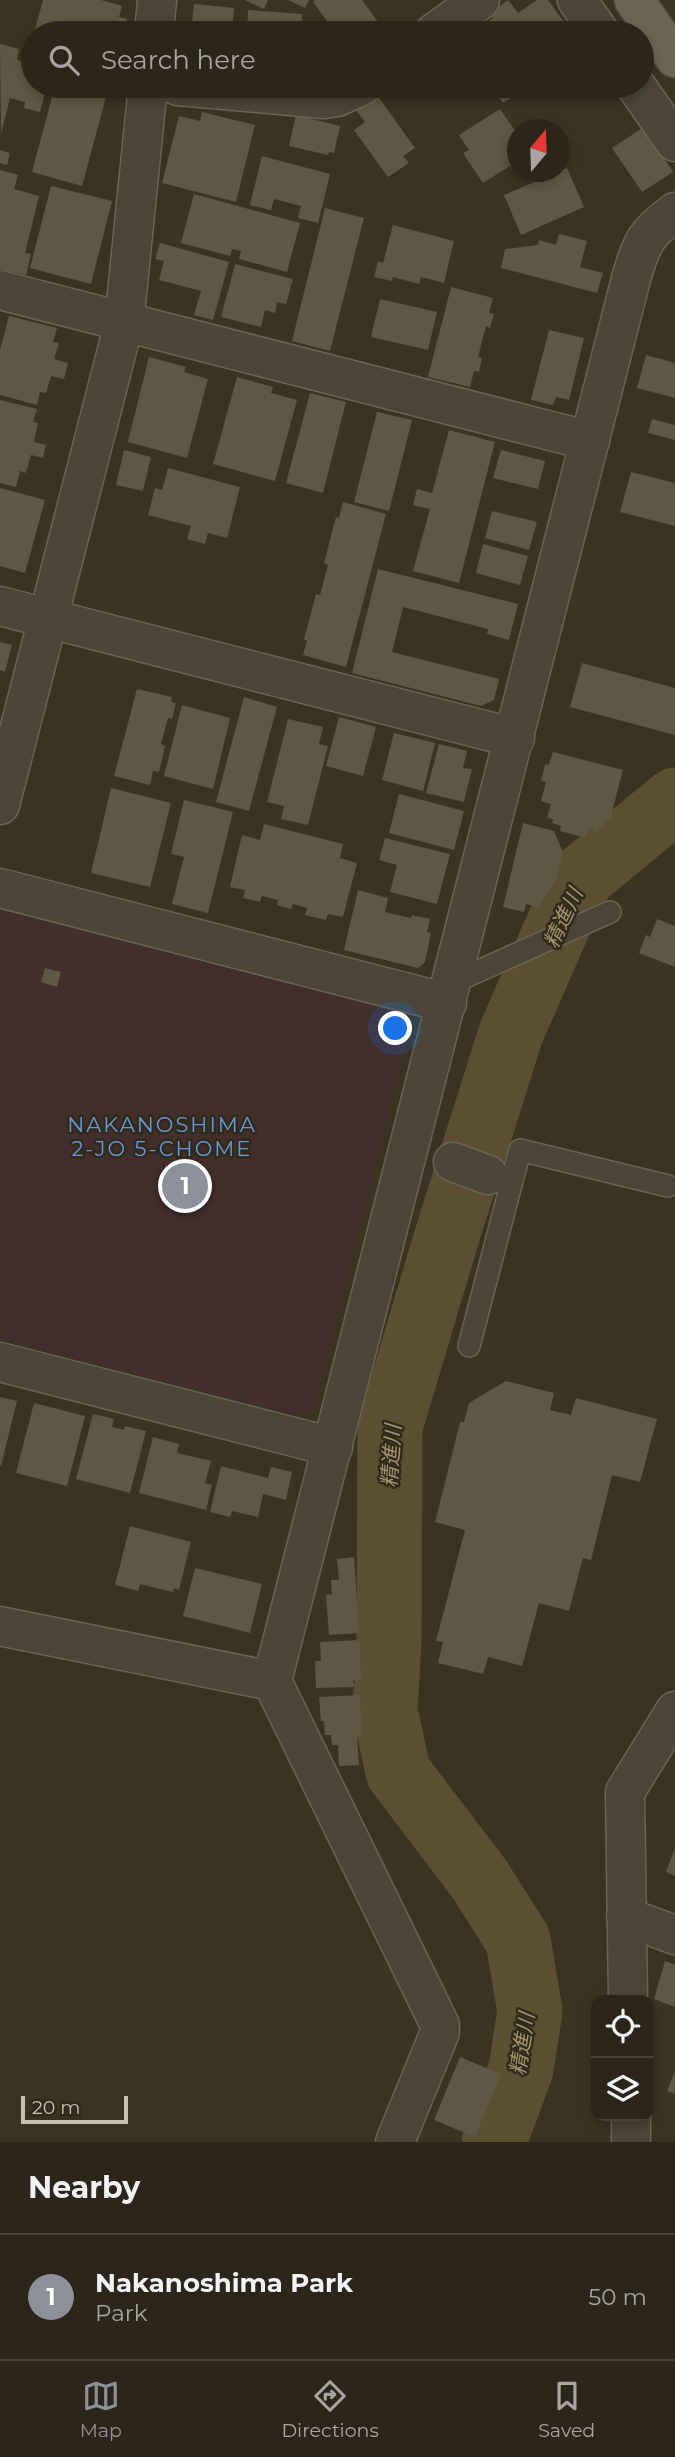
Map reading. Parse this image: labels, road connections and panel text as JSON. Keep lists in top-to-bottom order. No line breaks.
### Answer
{"districts":["NAKANOSHIMA 2-JO 5-CHOME"],"water":["精進川"],"scale_bar":"20 m","north":"top","page":{"search":"Search here","pins":"1","scale":"20 m","heading":"Nearby","list":[{"mark":"1","name":"Nakanoshima Park","note":"Park","value":"50 m"}],"nav":["Map","Directions","Saved"]}}
